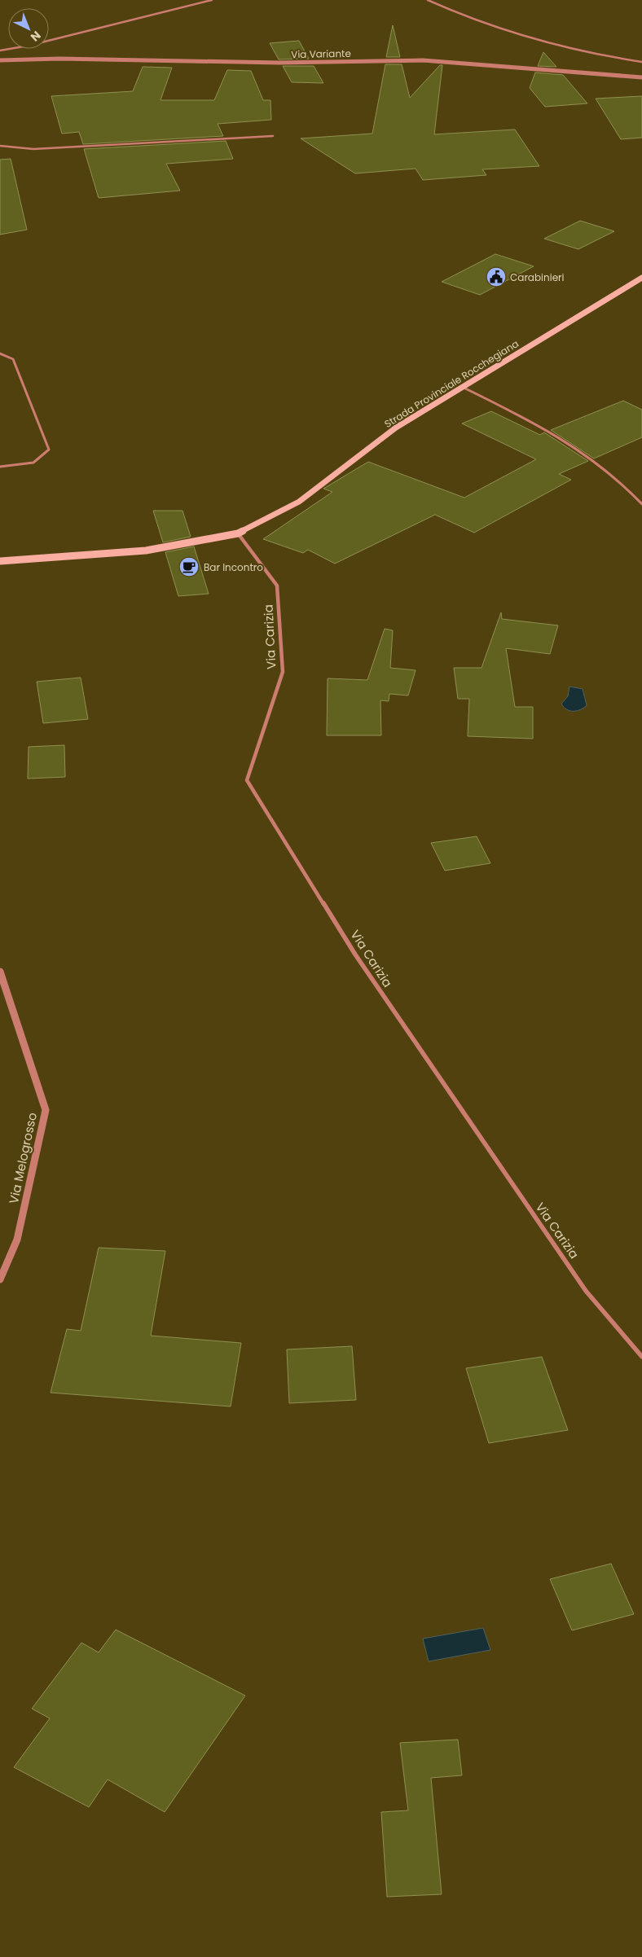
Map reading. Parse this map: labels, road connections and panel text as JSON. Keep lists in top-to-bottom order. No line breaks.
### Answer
{"streets":{"main road":["Strada Provinciale Rocchegiana"],"street":["Via Variante","Via Carizia","Via Melogrosso"]},"crossings":[["Strada Provinciale Rocchegiana","Via Carizia"]],"places":{"public building":["Carabinieri"],"cafe":["Bar Incontro"]},"north":"bottom right"}
